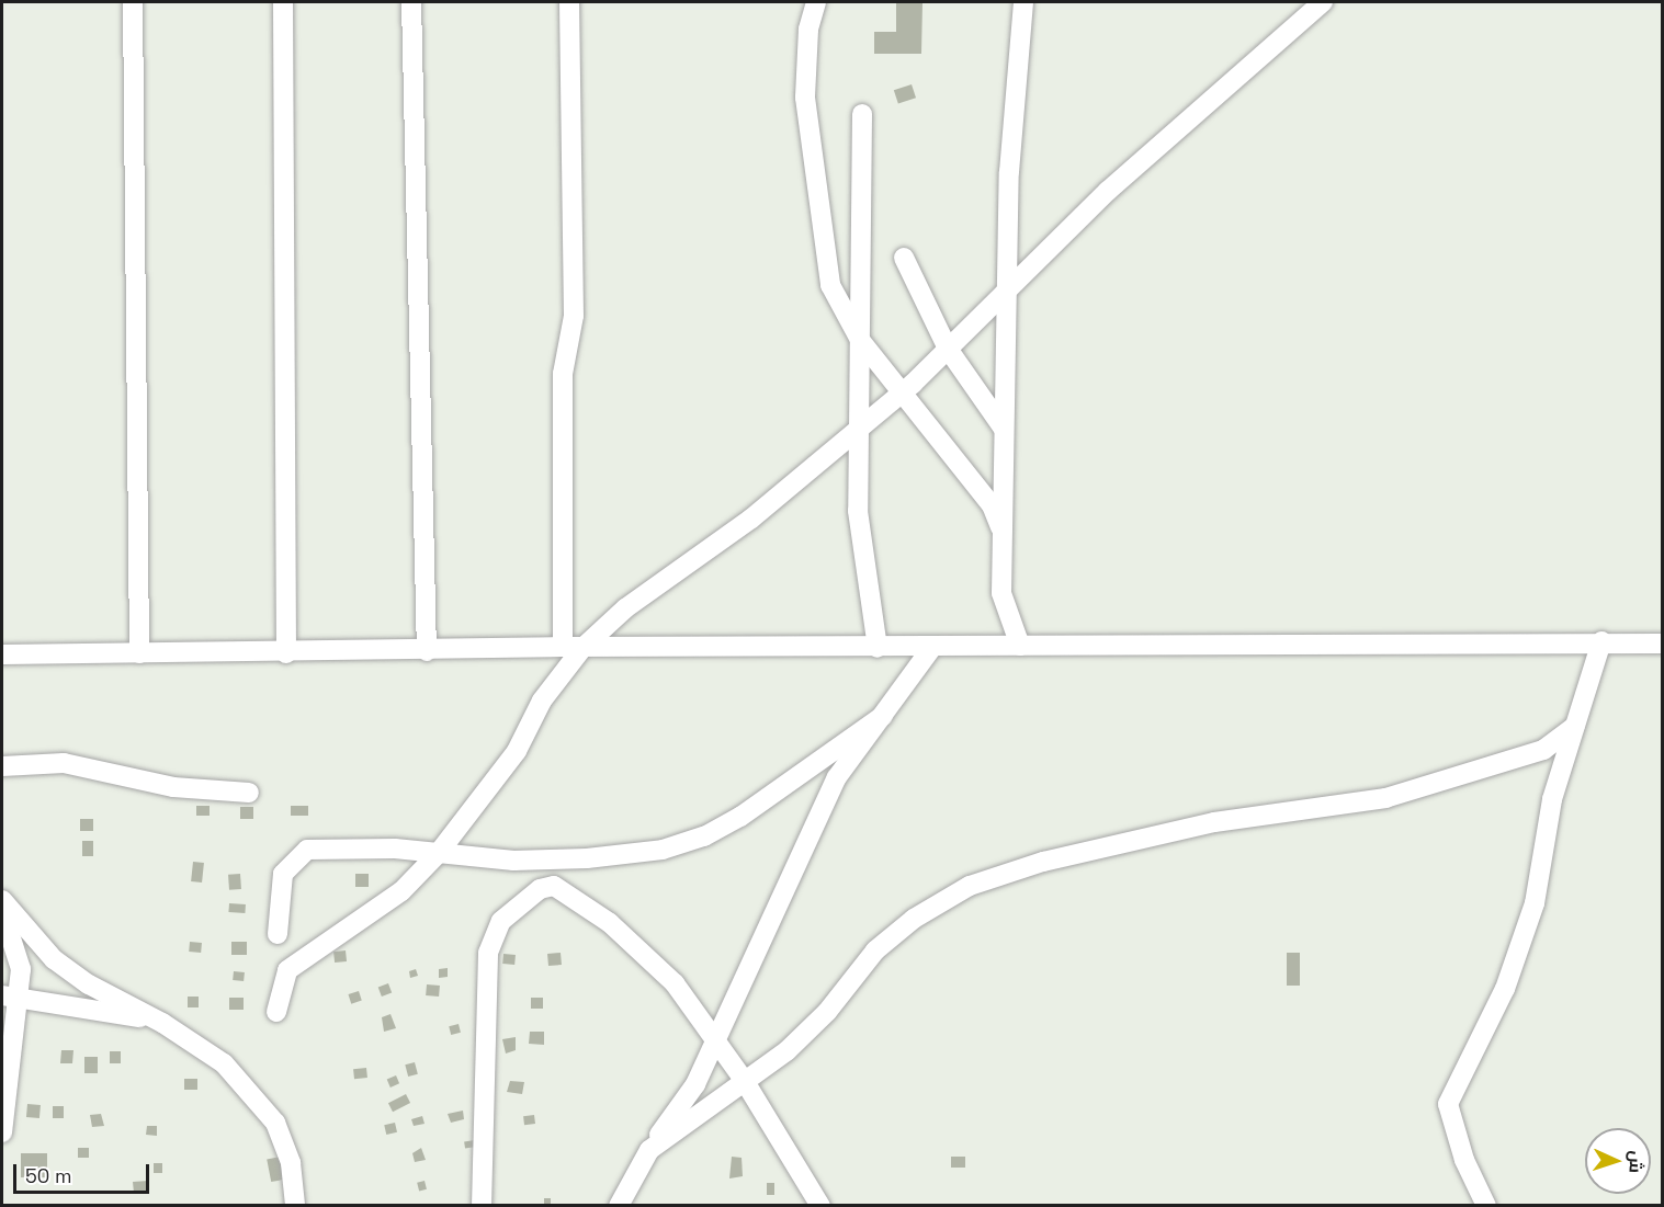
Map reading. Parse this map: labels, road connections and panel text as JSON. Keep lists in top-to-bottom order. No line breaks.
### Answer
{"scale_bar":"50 m","north":"right"}
